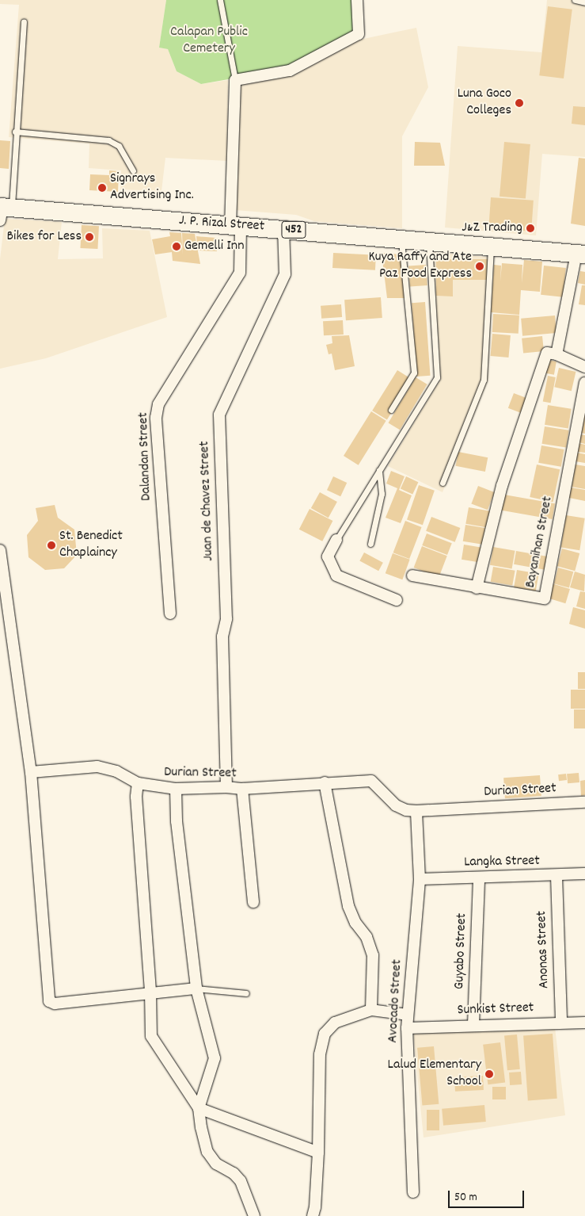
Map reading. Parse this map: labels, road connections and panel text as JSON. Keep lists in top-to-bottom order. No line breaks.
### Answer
{"streets":{"highway":["J. P. Rizal Street","452"],"street":["Dalandan Street","Juan de Chavez Street","Bayanihan Street","Durian Street","Langka Street","Anonas Street","Guyabo Street","Avocado Street","Sunkist Street"]},"crossings":[["J. P. Rizal Street","Dalandan Street"],["J. P. Rizal Street","Juan de Chavez Street"],["Juan de Chavez Street","Durian Street"],["Durian Street","Avocado Street"],["Langka Street","Anonas Street"],["Langka Street","Guyabo Street"],["Langka Street","Avocado Street"],["Anonas Street","Sunkist Street"],["Guyabo Street","Sunkist Street"],["Avocado Street","Sunkist Street"]],"parks":["Calapan Public Cemetery"],"places":["Luna Goco Colleges","Signrays Advertising Inc.","J&Z Trading","Bikes for Less","Gemelli Inn","Kuya Raffy and Ate Paz Food Express","St. Benedict Chaplaincy","Lalud Elementary School"],"scale_bar":"50 m"}
